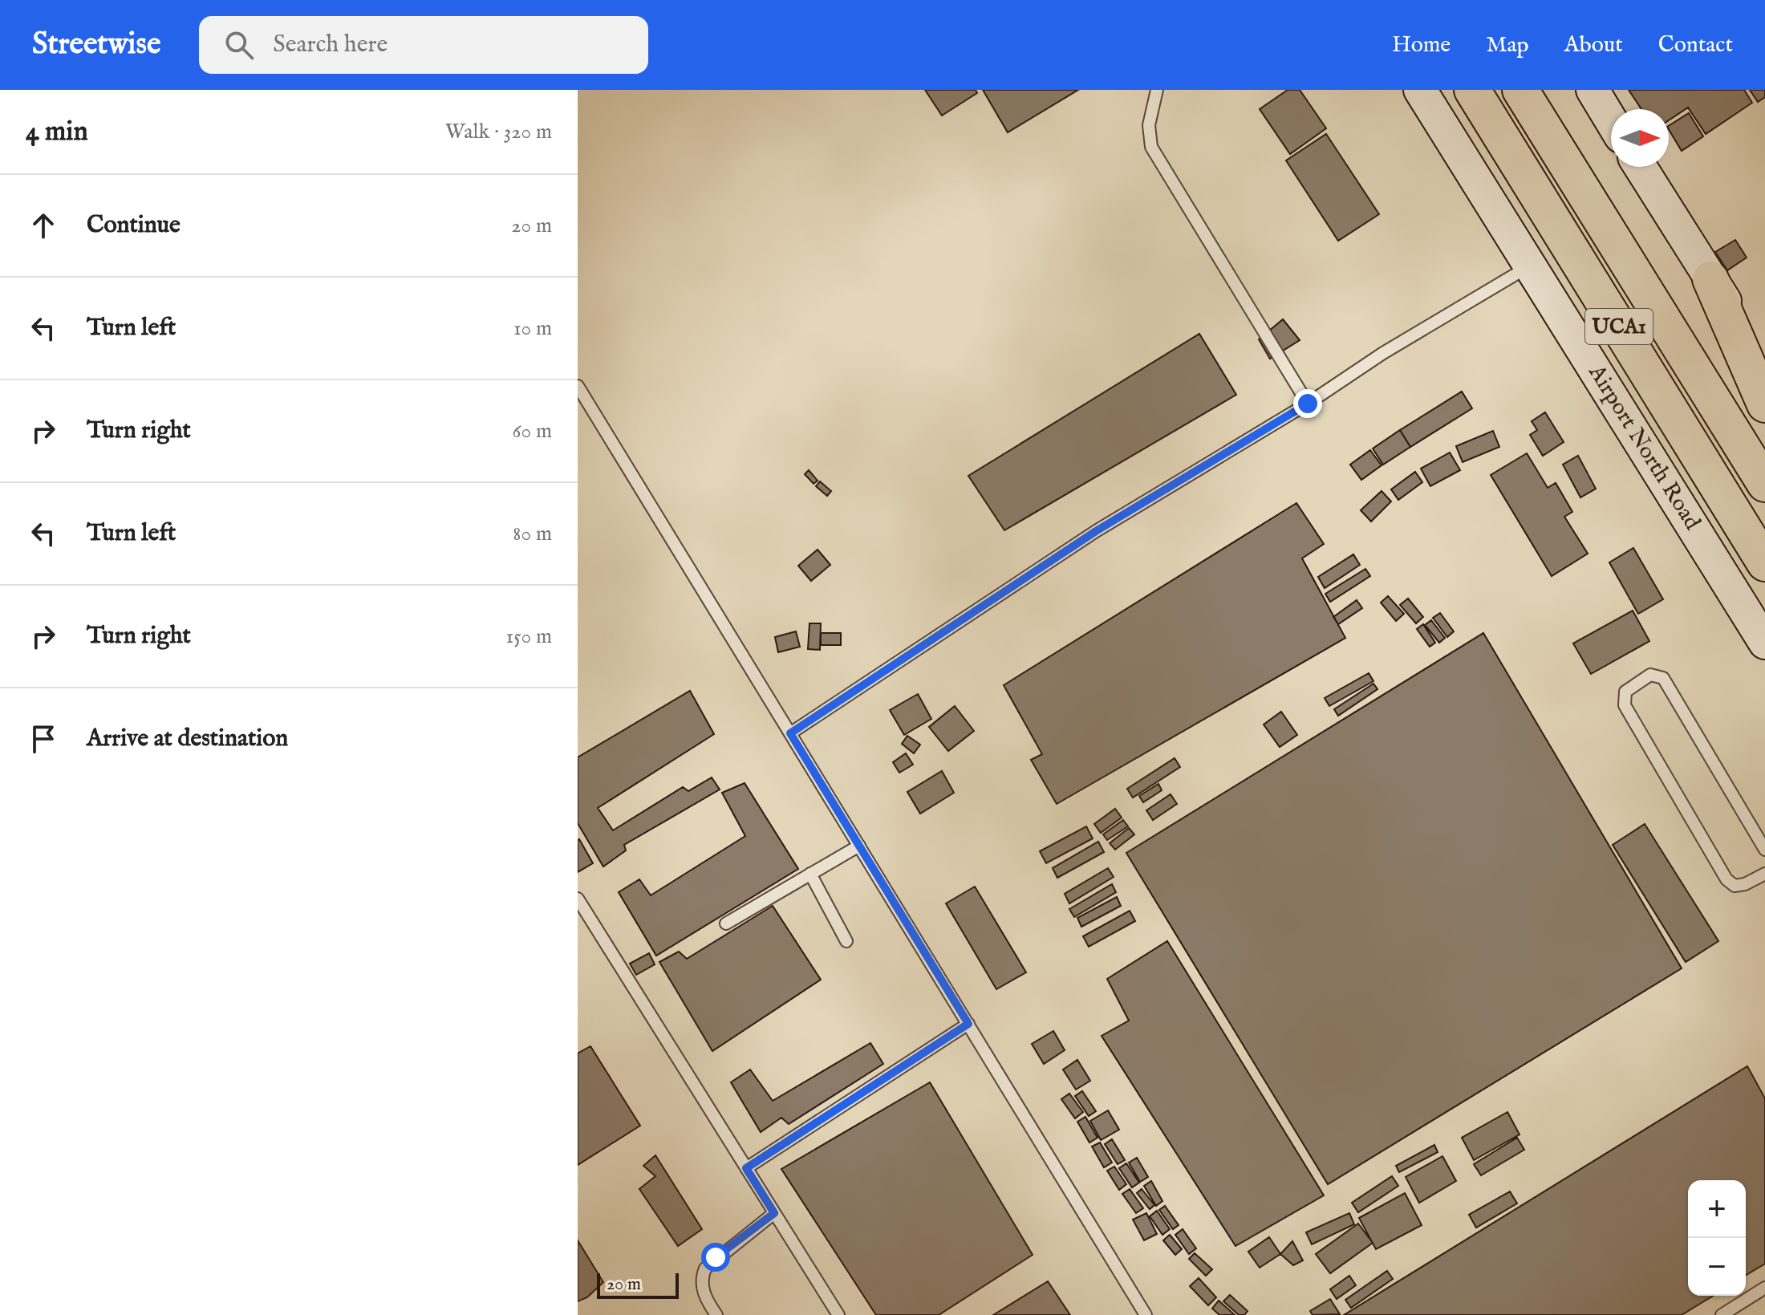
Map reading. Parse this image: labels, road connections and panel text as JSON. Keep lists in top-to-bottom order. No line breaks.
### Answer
{"streets":{"main road":["UCA1","Airport North Road"]},"scale_bar":"20 m","north":"right","page":{"header":"Streetwise","search":"Search here","nav":["Home","Map","About","Contact"],"heading":["4 min","Walk · 320 m"],"list":[["Continue","20 m"],["Turn left","10 m"],["Turn right","60 m"],["Turn left","80 m"],["Turn right","150 m"],"Arrive at destination"],"map_buttons":["+","−"],"scale":"20 m"}}
